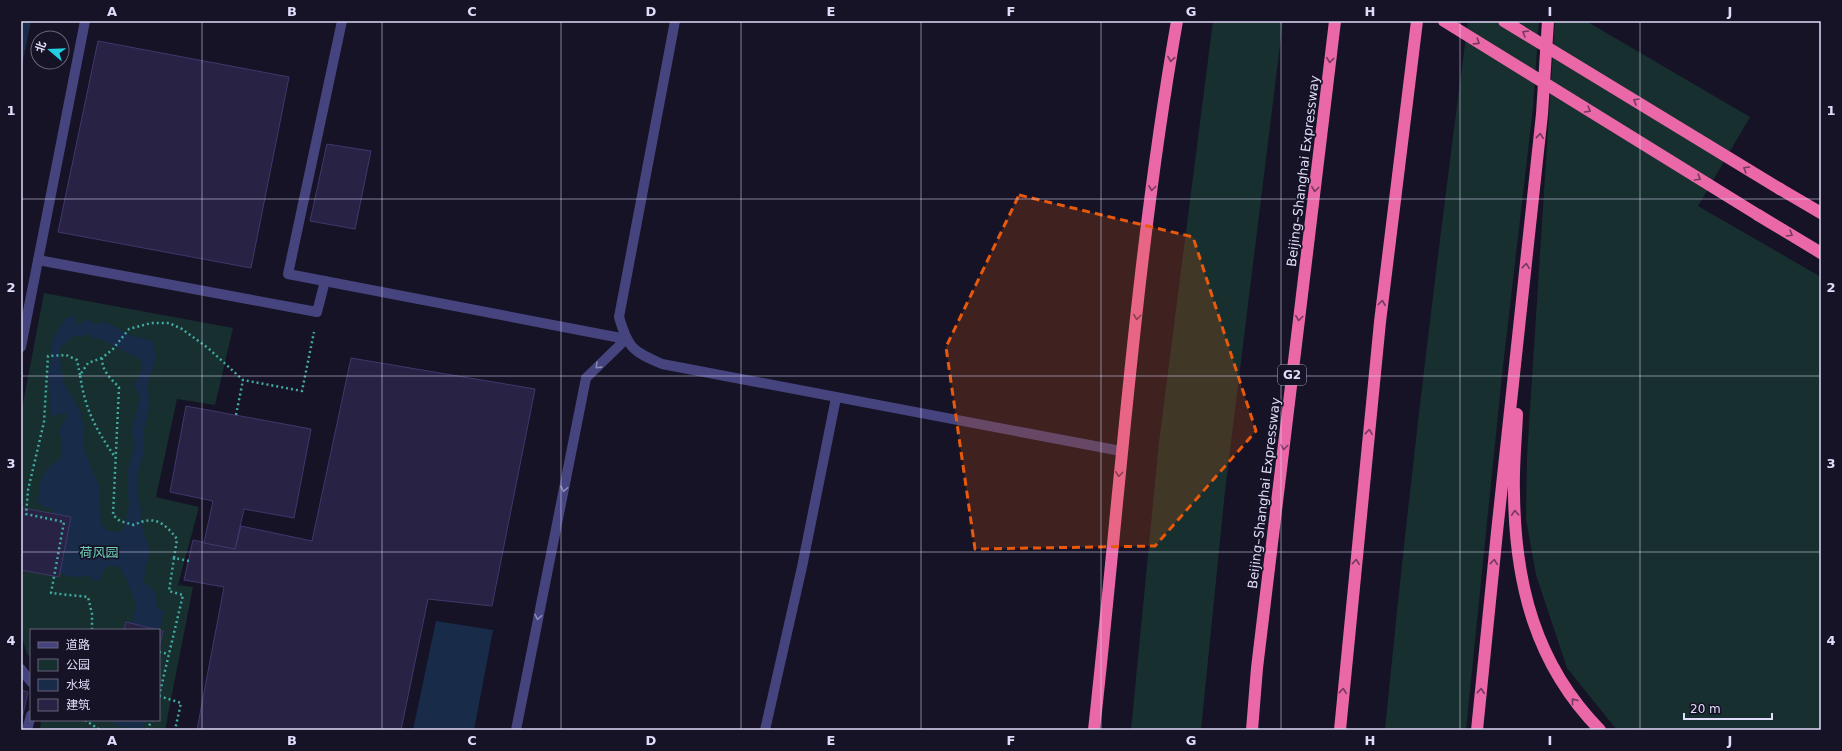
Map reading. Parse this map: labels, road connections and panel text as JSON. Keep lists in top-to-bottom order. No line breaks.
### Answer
{"streets":{"highway":["Beijing–Shanghai Expressway","G2"]},"parks":["荷风园"],"legend":["道路","公园","水域","建筑"],"scale_bar":"20 m","north":"left","grid":{"columns":["A","B","C","D","E","F","G","H","I","J"],"rows":["1","2","3","4"]}}
